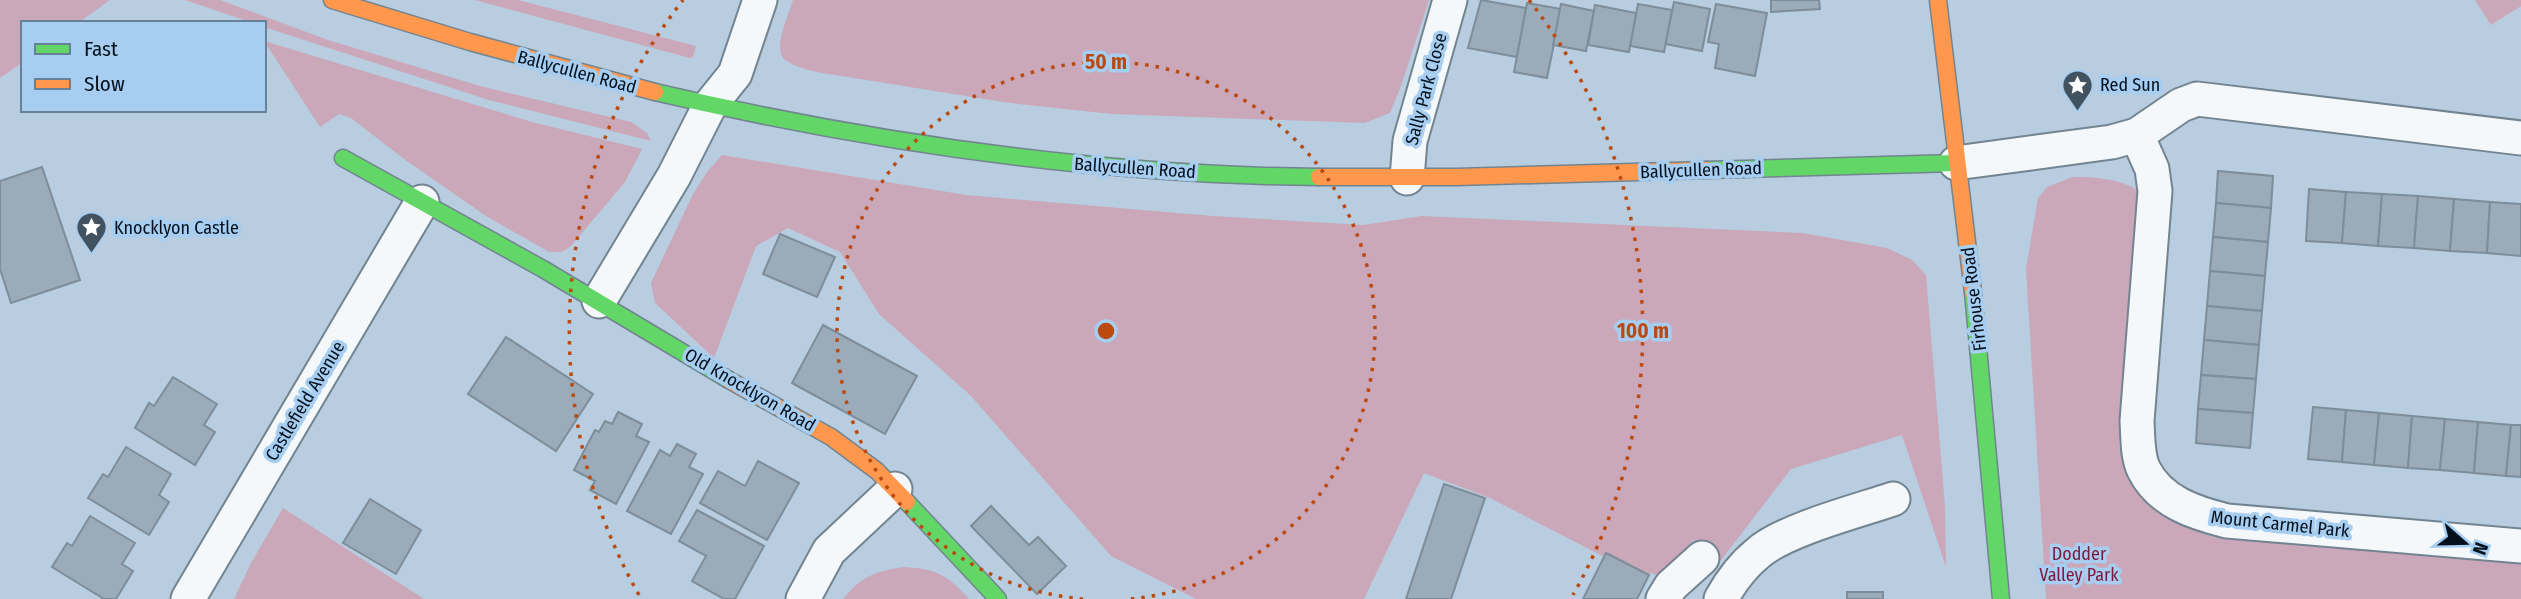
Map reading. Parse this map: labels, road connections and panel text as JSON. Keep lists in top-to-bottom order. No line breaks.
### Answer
{"streets":{"street":["Ballycullen Road","Sally Park Close","Firhouse Road","Old Knocklyon Road","Castlefield Avenue","Mount Carmel Park"]},"crossings":[["Ballycullen Road","Sally Park Close"],["Ballycullen Road","Firhouse Road"],["Old Knocklyon Road","Castlefield Avenue"]],"parks":["Dodder Valley Park"],"places":{"place":["Red Sun","Knocklyon Castle"]},"legend":["Fast","Slow"],"north":"right","rings":["50 m","100 m"]}
